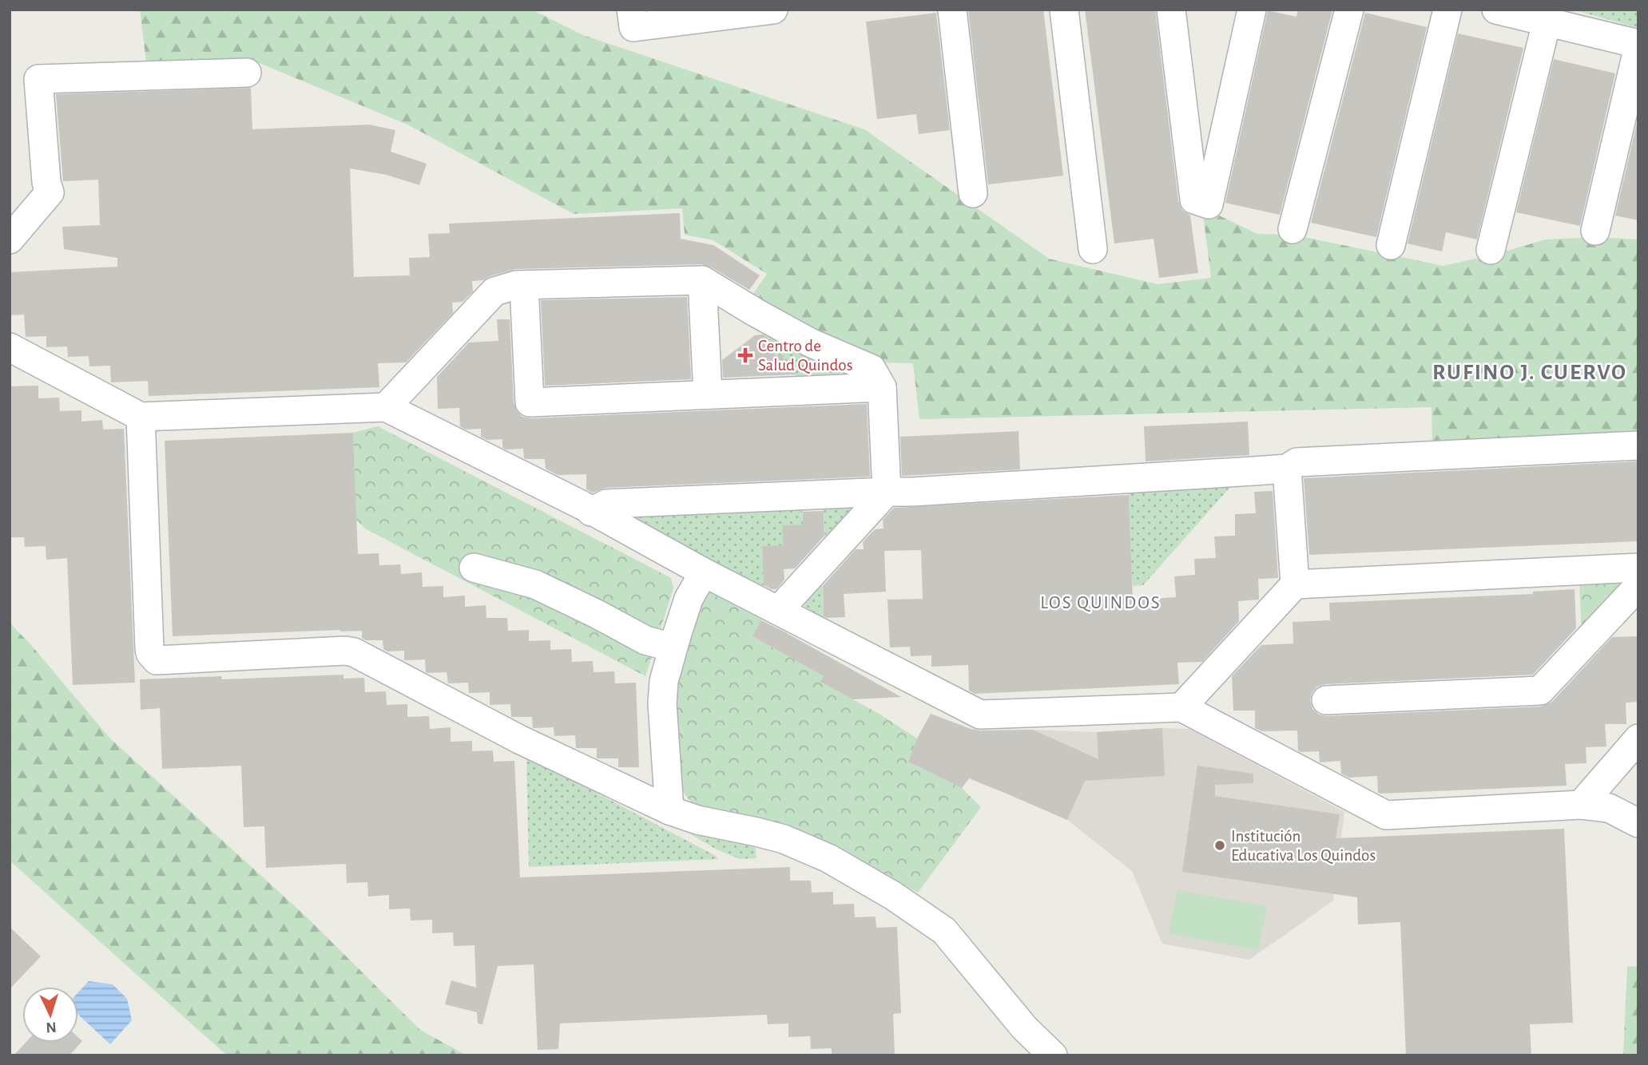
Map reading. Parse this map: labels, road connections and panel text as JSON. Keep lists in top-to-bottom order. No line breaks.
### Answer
{"districts":["RUFINO J. CUERVO","LOS QUINDOS"],"places":{"health":["Centro de Salud Quindos"],"other":["Institución Educativa Los Quindos"]},"north":"bottom"}
